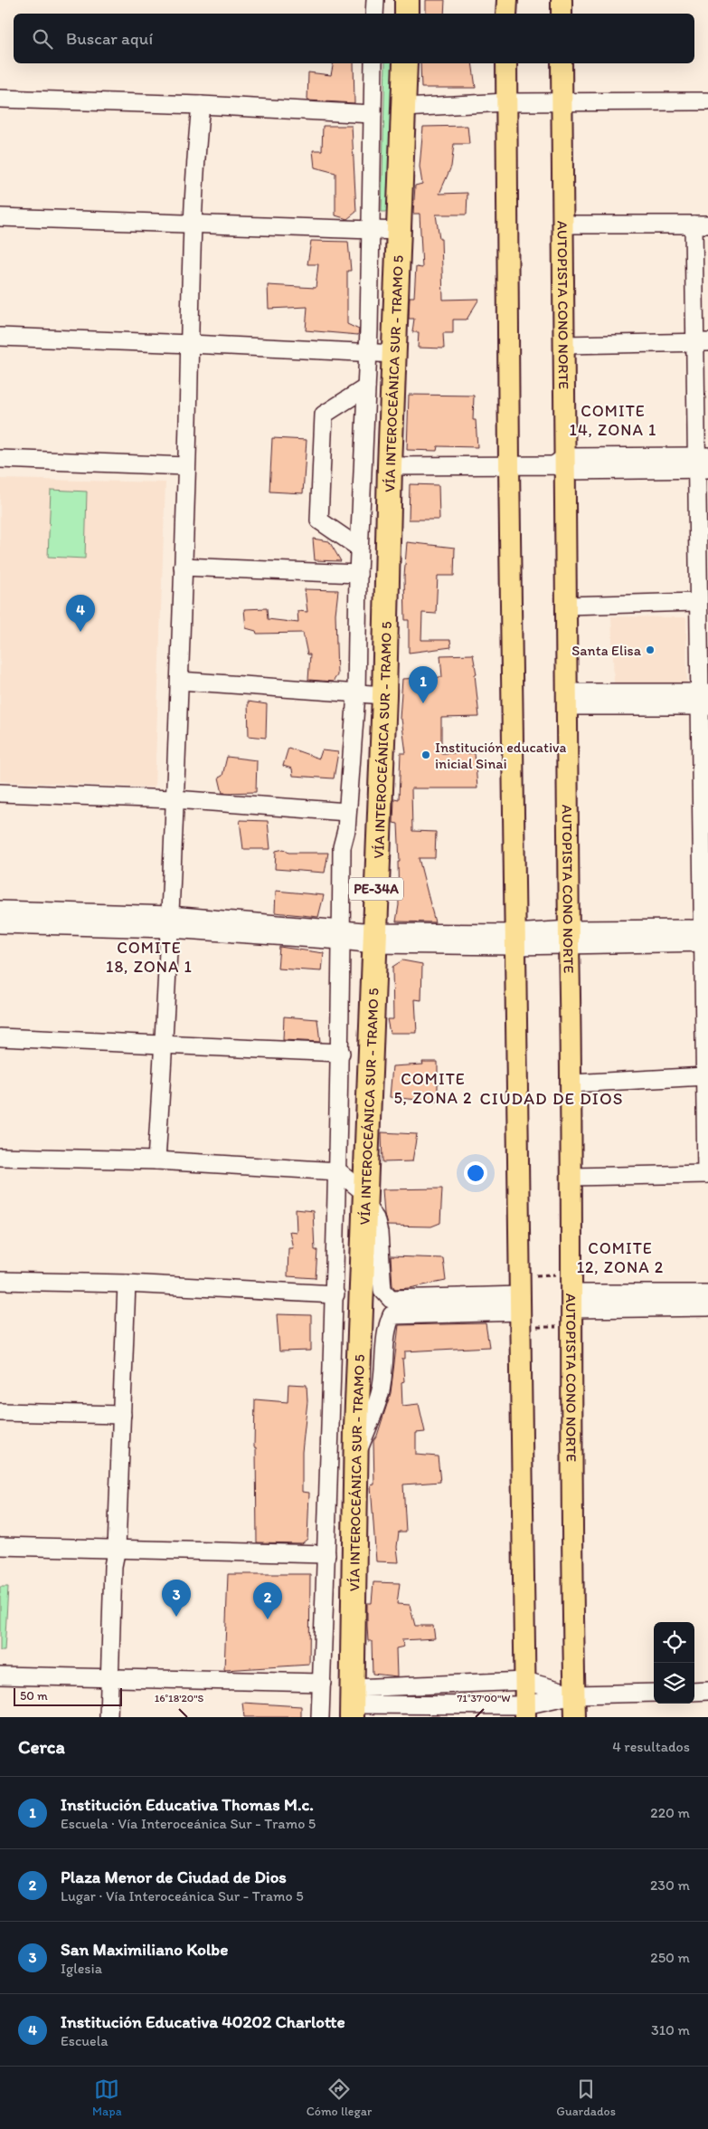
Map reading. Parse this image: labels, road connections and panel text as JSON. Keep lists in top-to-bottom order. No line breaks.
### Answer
{"streets":{"highway":["VÍA INTEROCEÁNICA SUR - TRAMO 5","PE-34A"],"main road":["AUTOPISTA CONO NORTE"]},"districts":["COMITE 14, ZONA 1","COMITE 18, ZONA 1","COMITE 5, ZONA 2","CIUDAD DE DIOS","COMITE 12, ZONA 2"],"places":["Santa Elisa","Institución educativa inicial Sinai"],"scale_bar":"50 m","page":{"search":"Buscar aquí","pins":["4","1","3","2"],"scale":"50 m","heading":["Cerca","4 resultados"],"list":[{"mark":"1","name":"Institución Educativa Thomas M.c.","note":"Escuela · Vía Interoceánica Sur - Tramo 5","value":"220 m"},{"mark":"2","name":"Plaza Menor de Ciudad de Dios","note":"Lugar · Vía Interoceánica Sur - Tramo 5","value":"230 m"},{"mark":"3","name":"San Maximiliano Kolbe","note":"Iglesia","value":"250 m"},{"mark":"4","name":"Institución Educativa 40202 Charlotte","note":"Escuela","value":"310 m"}],"nav":["Mapa","Cómo llegar","Guardados"]},"coordinates":["16°18'20\"S","71°37'00\"W"]}
